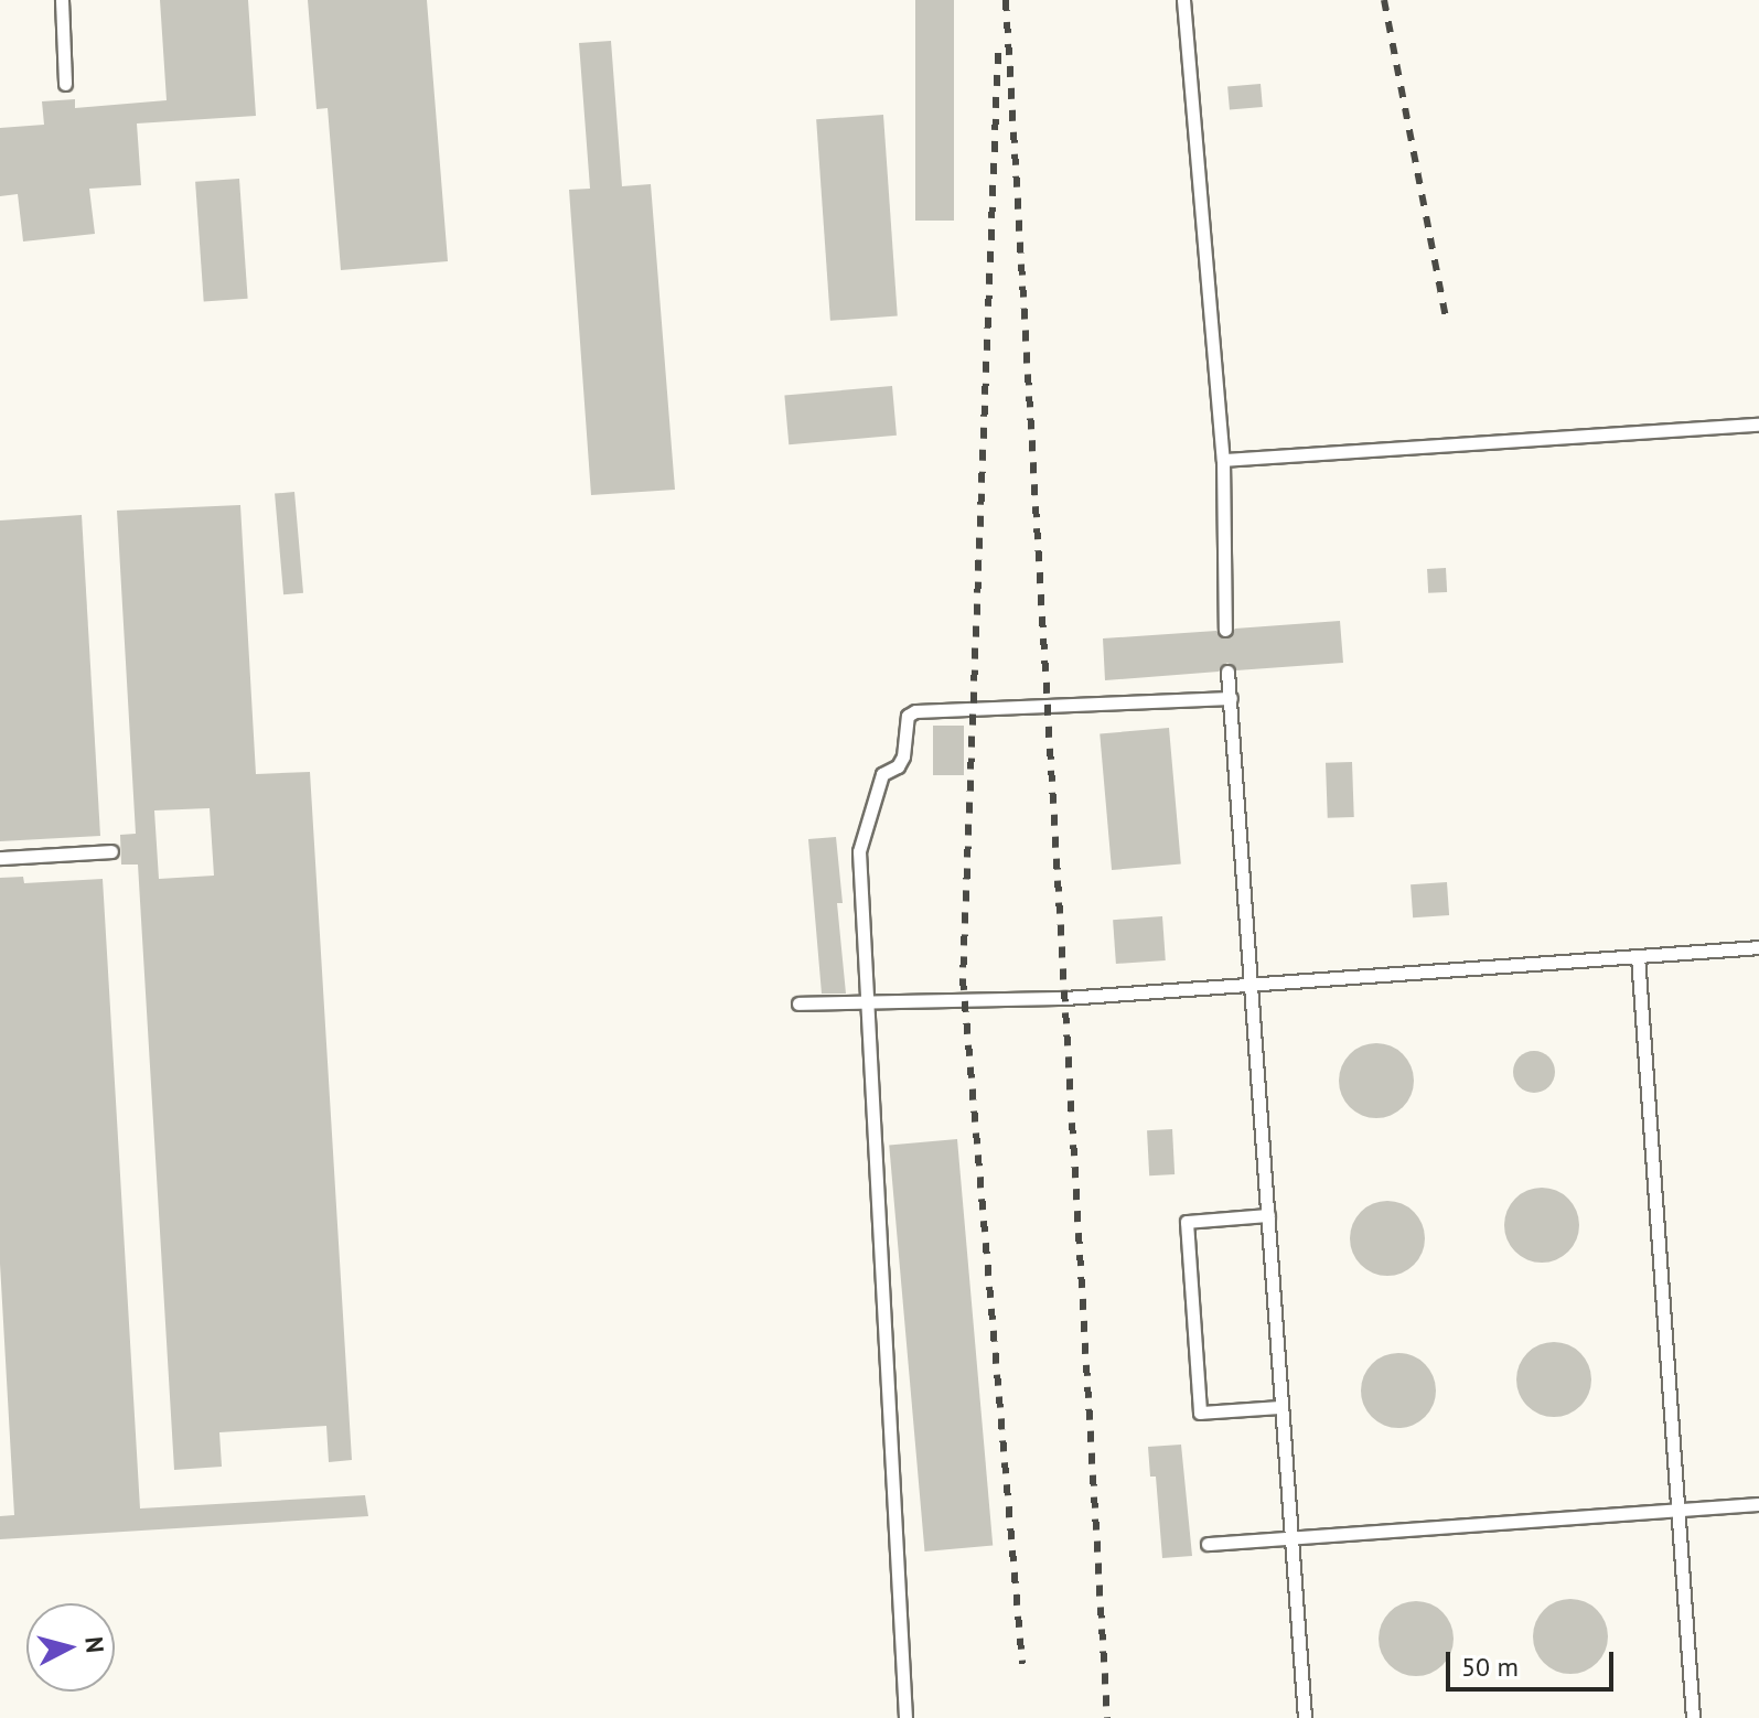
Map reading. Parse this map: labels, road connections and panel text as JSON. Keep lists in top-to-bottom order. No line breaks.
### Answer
{"scale_bar":"50 m","north":"right"}
